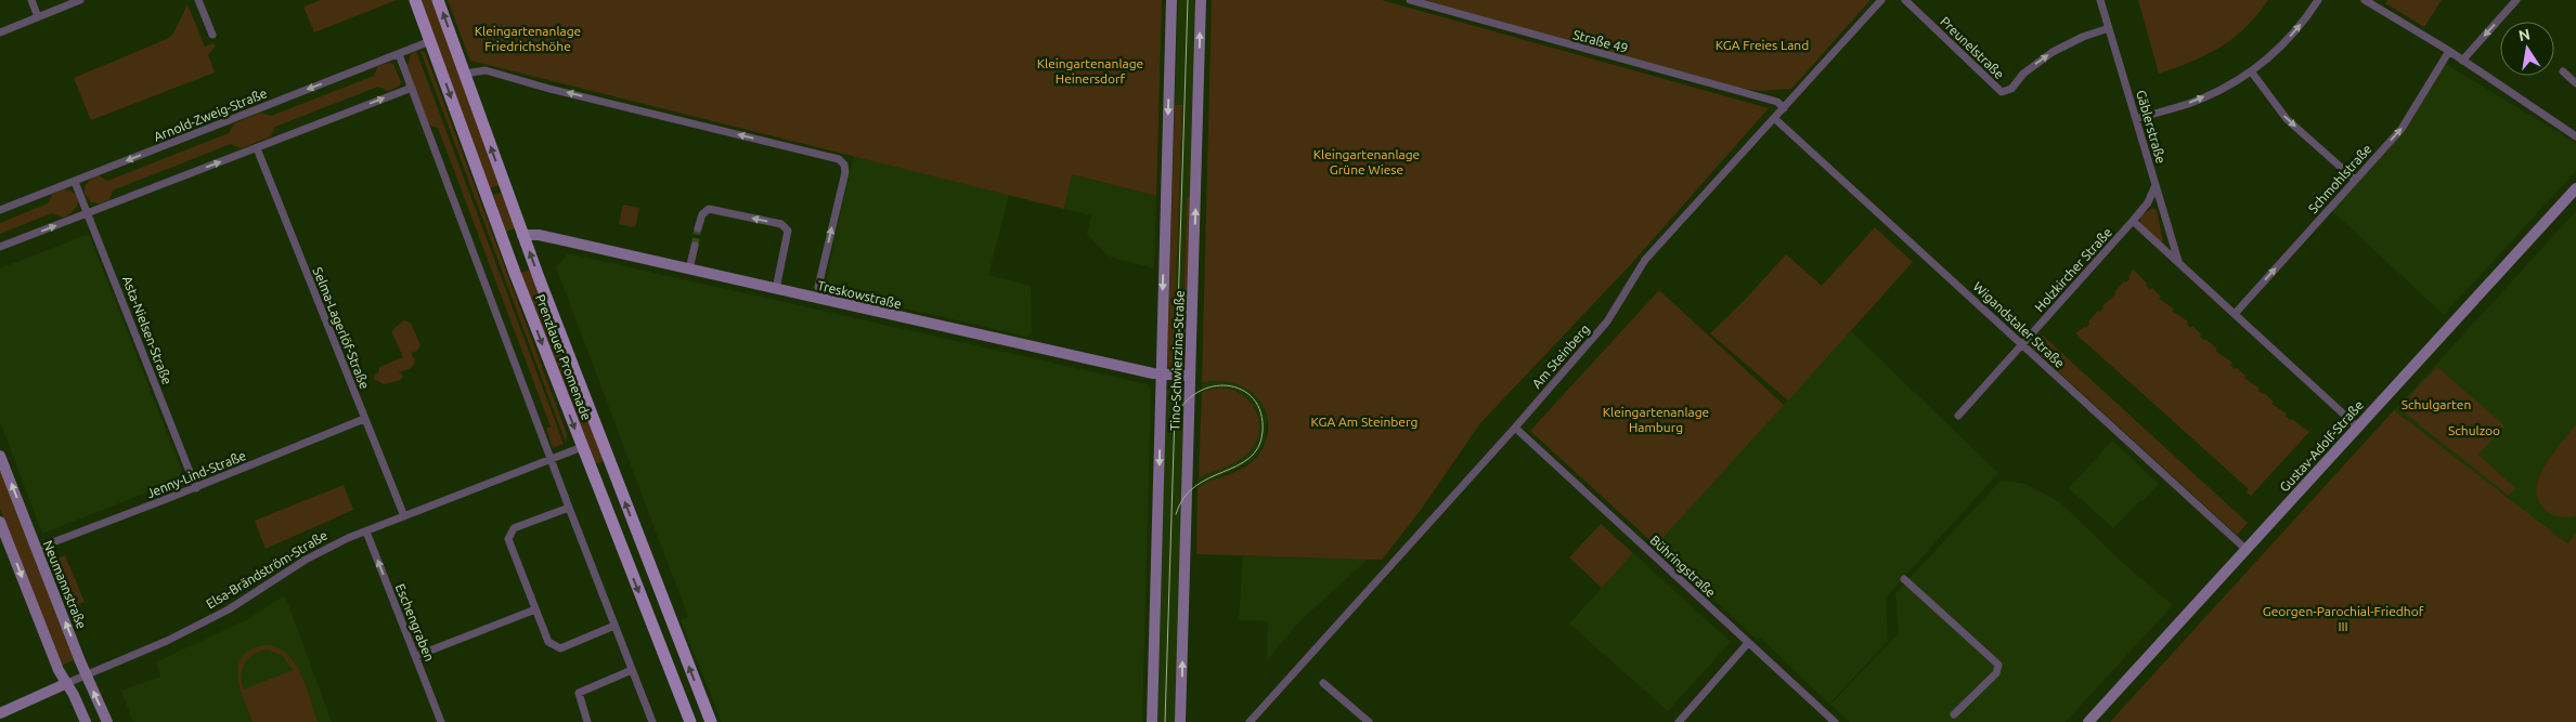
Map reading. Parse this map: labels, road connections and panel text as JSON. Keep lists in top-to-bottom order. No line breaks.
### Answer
{"streets":{"main road":["Prenzlauer Promenade"],"street":["Straße 49","Preunelstraße","Arnold-Zweig-Straße","Gäblerstraße","Schmohlstraße","Holzkircher Straße","Treskowstraße","Wigandstaler Straße","Selma-Lagerlöf-Straße","Asta-Nielsen-Straße","Am Steinberg","Tino-Schwierzina-Straße","Gustav-Adolf-Straße","Jenny-Lind-Straße","Bühringstraße","Elsa-Brändström-Straße","Neumannstraße","Eschengraben"]},"crossings":[["Straße 49","Am Steinberg"],["Preunelstraße","Gäblerstraße"],["Arnold-Zweig-Straße","Asta-Nielsen-Straße"],["Arnold-Zweig-Straße","Prenzlauer Promenade"],["Gäblerstraße","Holzkircher Straße"],["Holzkircher Straße","Wigandstaler Straße"],["Treskowstraße","Prenzlauer Promenade"],["Treskowstraße","Tino-Schwierzina-Straße"],["Wigandstaler Straße","Am Steinberg"],["Wigandstaler Straße","Gustav-Adolf-Straße"],["Selma-Lagerlöf-Straße","Jenny-Lind-Straße"],["Selma-Lagerlöf-Straße","Elsa-Brändström-Straße"],["Asta-Nielsen-Straße","Jenny-Lind-Straße"],["Am Steinberg","Bühringstraße"],["Prenzlauer Promenade","Elsa-Brändström-Straße"],["Jenny-Lind-Straße","Neumannstraße"],["Elsa-Brändström-Straße","Neumannstraße"],["Elsa-Brändström-Straße","Eschengraben"]],"one_way":["Schmohlstraße","Eschengraben"],"parks":["Kleingartenanlage Friedrichshöhe","KGA Freies Land","Kleingartenanlage Heinersdorf","Kleingartenanlage Grüne Wiese","Schulgarten","Kleingartenanlage Hamburg","KGA Am Steinberg","Schulzoo","Georgen-Parochial-Friedhof III"],"north":"top"}
